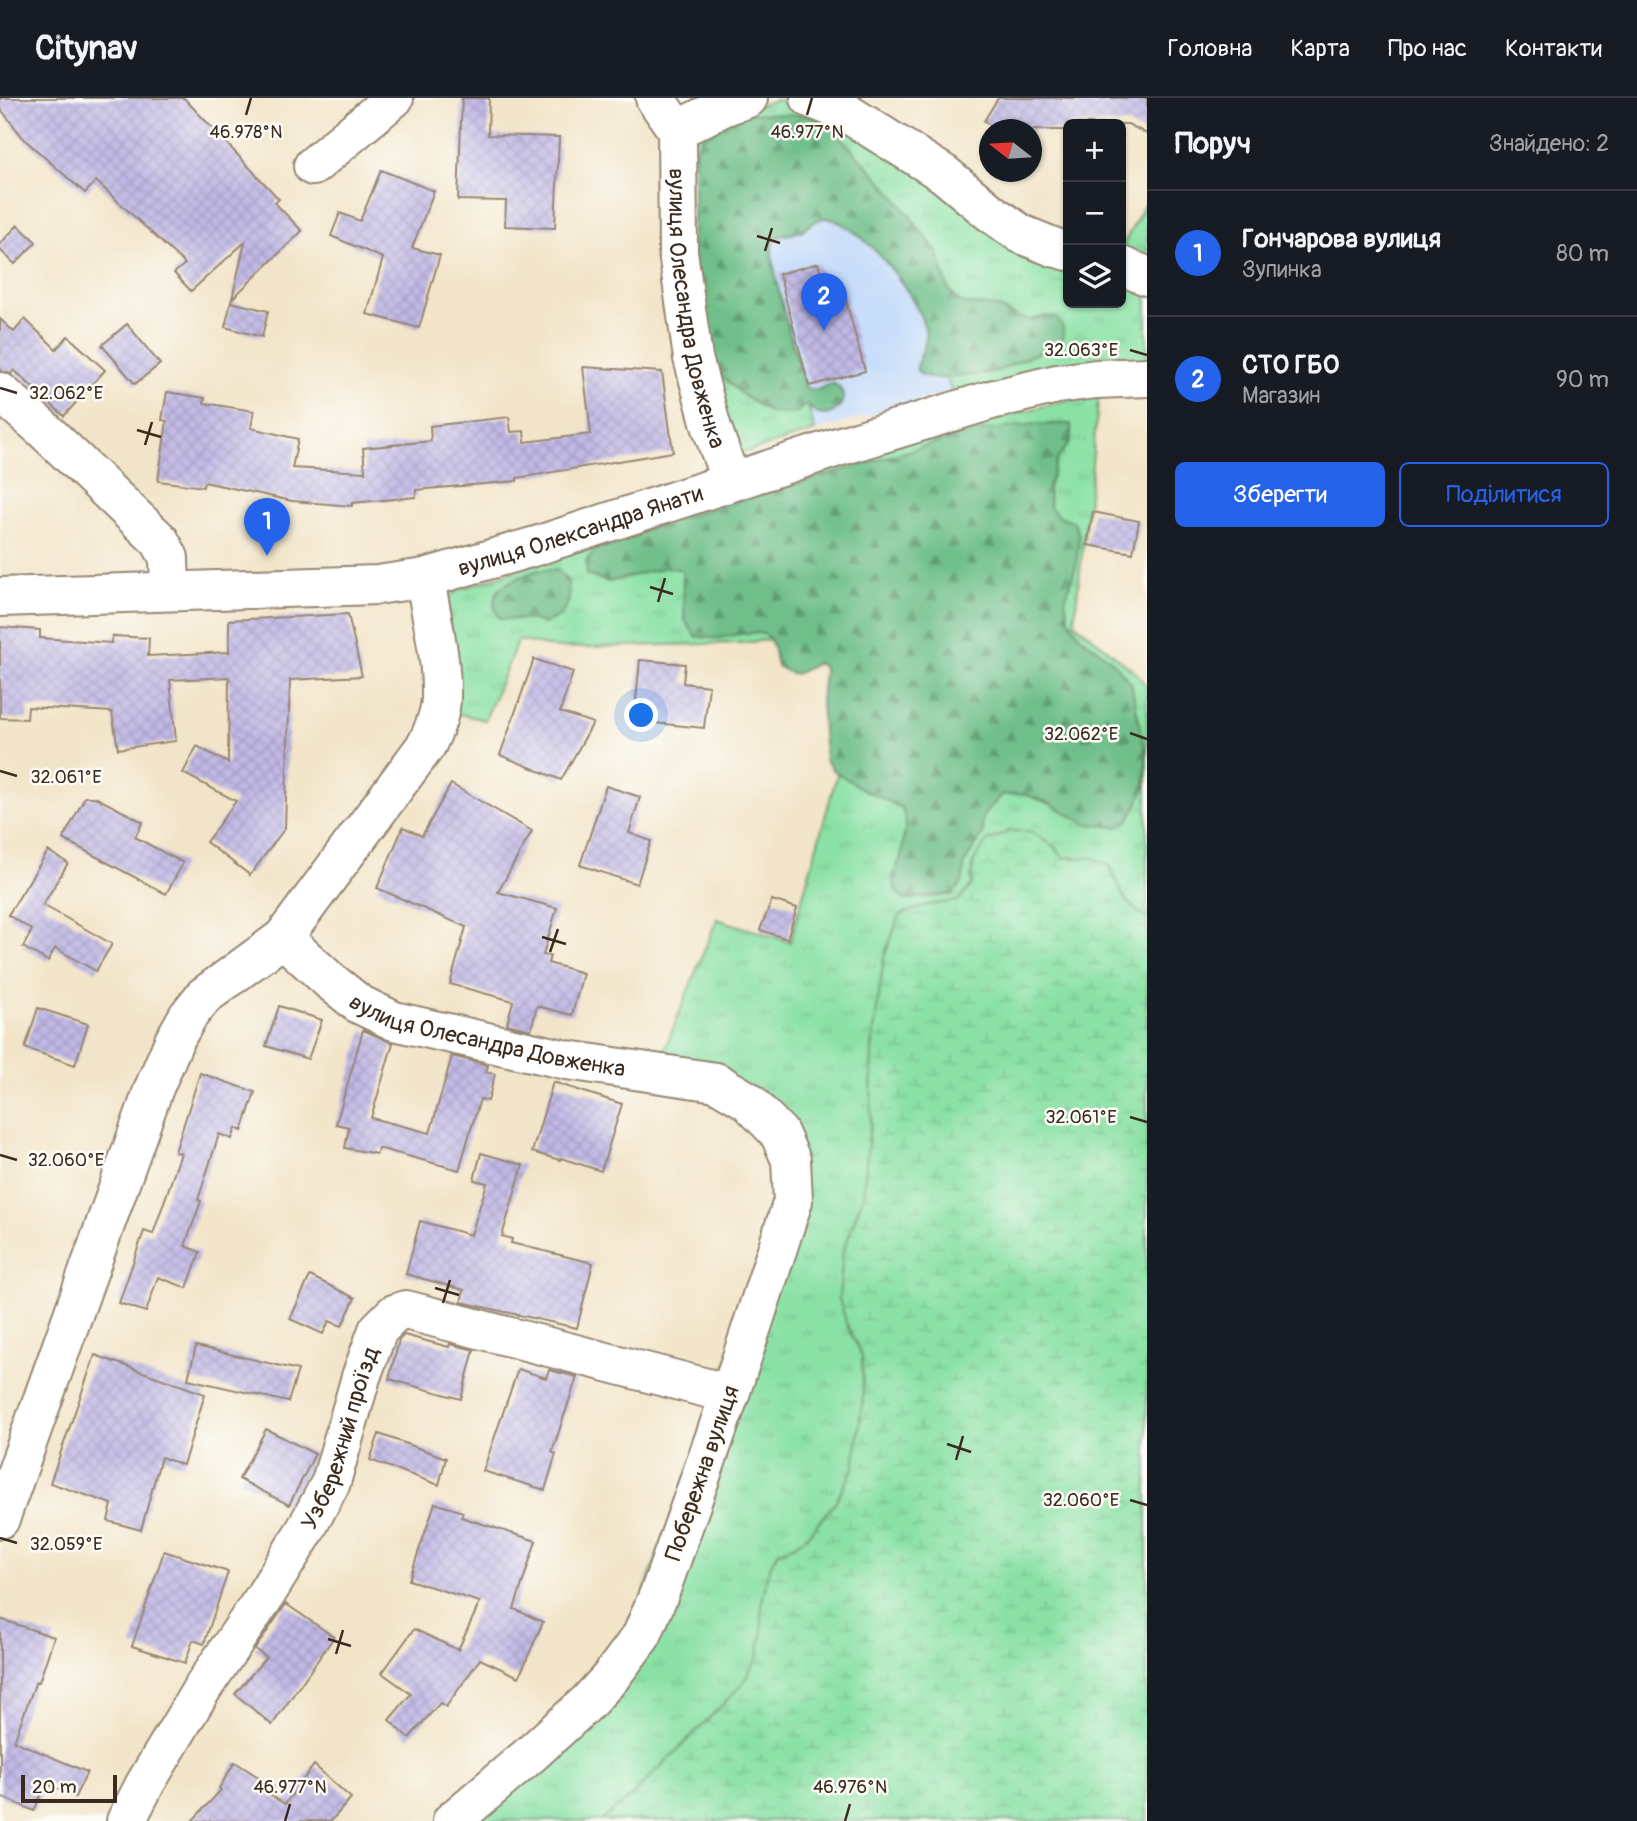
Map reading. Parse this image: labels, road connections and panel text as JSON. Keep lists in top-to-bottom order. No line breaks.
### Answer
{"streets":{"street":["вулиця Олесандра Довженка","вулиця Олександра Янати","Узбережний проїзд","Побережна вулиця"]},"crossings":[["вулиця Олесандра Довженка","вулиця Олександра Янати"],["вулиця Олесандра Довженка","Побережна вулиця"],["Узбережний проїзд","Побережна вулиця"]],"scale_bar":"20 m","north":"left","page":{"header":"Citynav","nav":["Головна","Карта","Про нас","Контакти"],"heading":["Поруч","Знайдено: 2"],"map_buttons":["+","−"],"list":[{"mark":"1","name":"Гончарова вулиця","note":"Зупинка","value":"80 m"},{"mark":"2","name":"СТО ГБО","note":"Магазин","value":"90 m"}],"pins":["2","1"],"buttons":["Зберегти","Поділитися"],"scale":"20 m"},"coordinates":["46.978°N","46.977°N","32.063°E","32.062°E","32.061°E","32.060°E","32.059°E","46.976°N"]}
